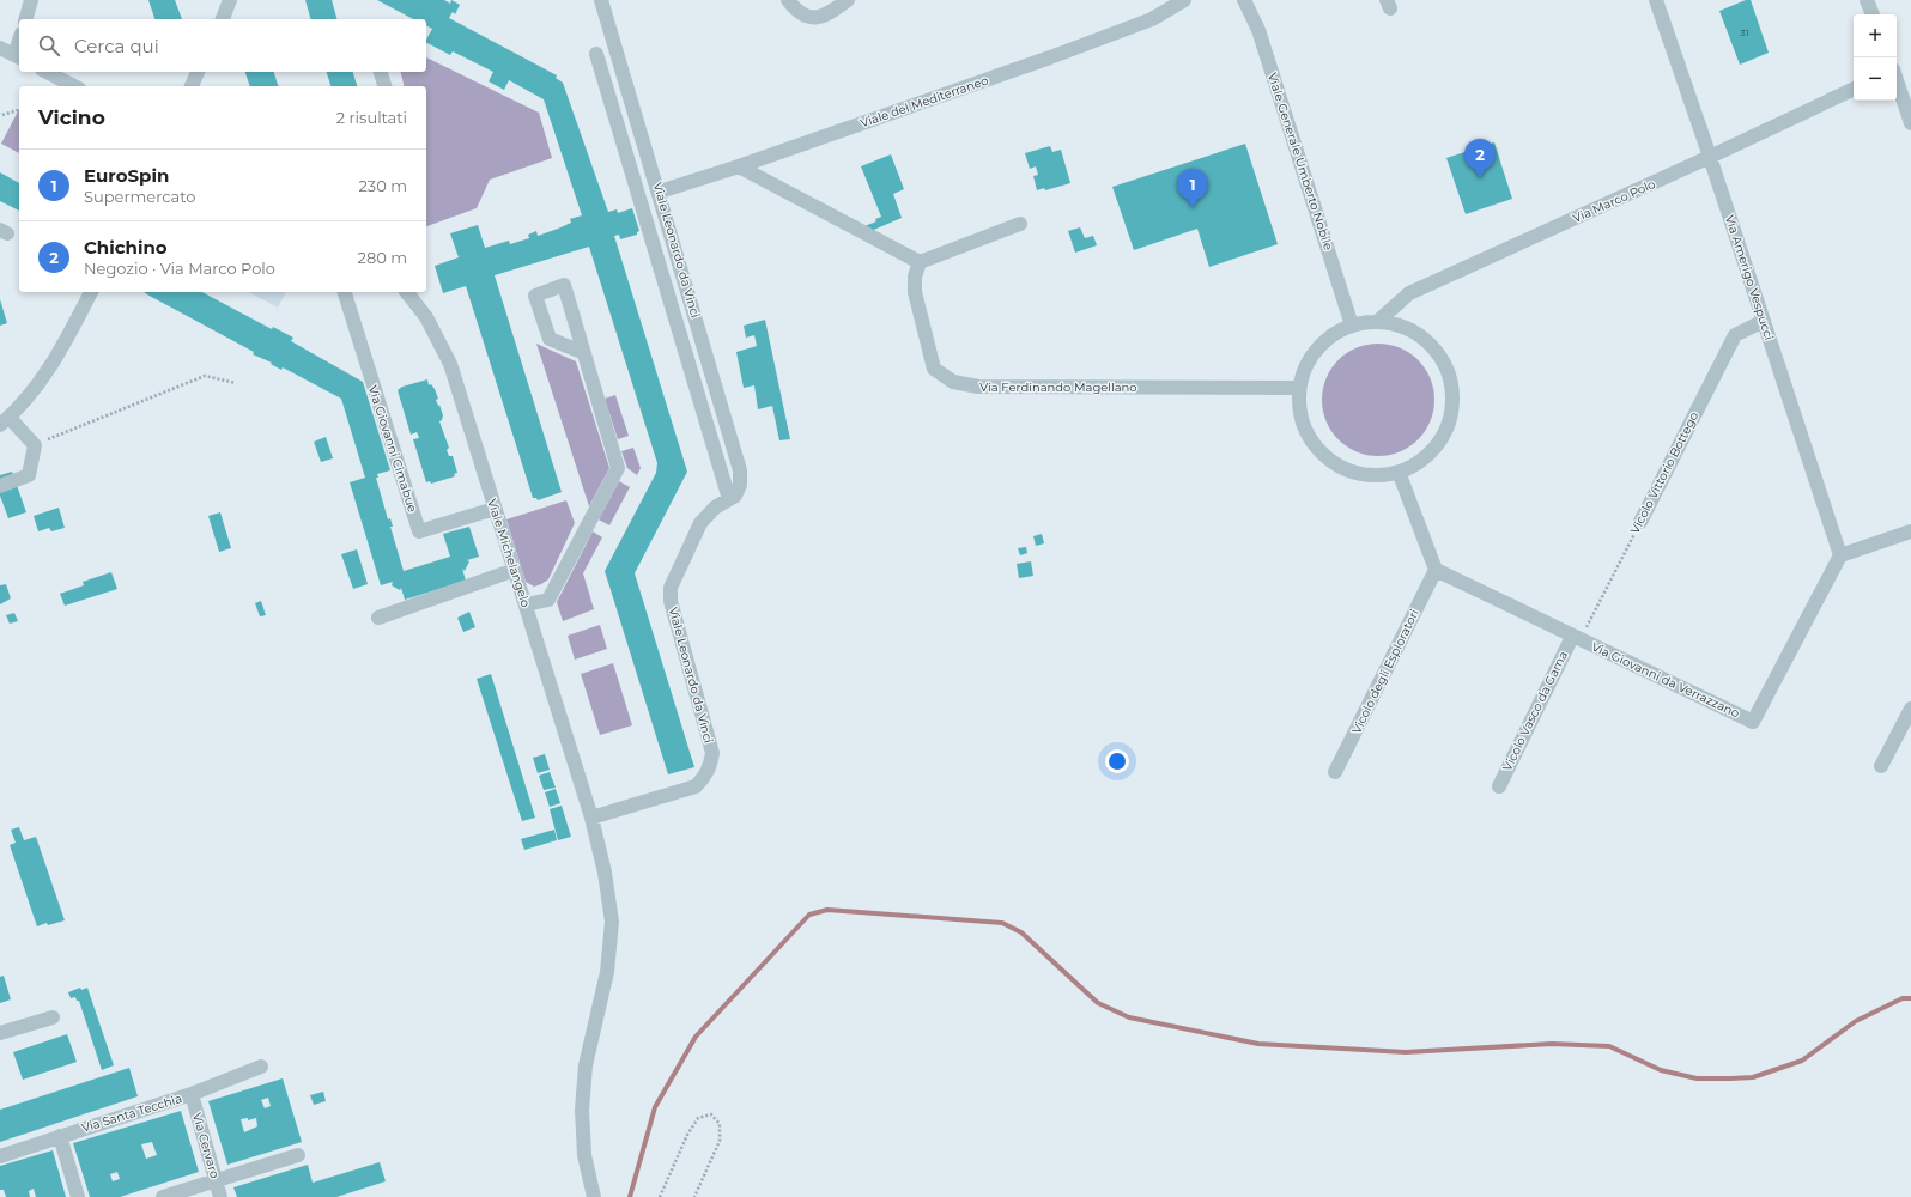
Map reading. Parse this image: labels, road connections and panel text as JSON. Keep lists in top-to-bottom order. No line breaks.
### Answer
{"streets":{"street":["Viale del Mediterraneo","Viale Generale Umberto Nobile","Via Marco Polo","Viale Leonardo da Vinci","Via Amerigo Vespucci","Via Ferdinando Magellano","Via Giovanni Cimabue","Vicolo Vittorio Bottego","Viale Michelangelo","Vicolo degli Esploratori","Via Giovanni da Verrazzano","Vicolo Vasco da Gama","Via Santa Tecchia","Via Cervaro"]},"crossings":[["Viale del Mediterraneo","Viale Leonardo da Vinci"],["Viale Generale Umberto Nobile","Via Marco Polo"],["Viale Generale Umberto Nobile","Via Ferdinando Magellano"],["Via Marco Polo","Via Amerigo Vespucci"],["Via Marco Polo","Via Ferdinando Magellano"],["Viale Leonardo da Vinci","Viale Michelangelo"],["Via Amerigo Vespucci","Vicolo Vittorio Bottego"],["Via Amerigo Vespucci","Via Giovanni da Verrazzano"],["Via Giovanni Cimabue","Viale Michelangelo"],["Vicolo Vittorio Bottego","Via Giovanni da Verrazzano"],["Vicolo Vittorio Bottego","Vicolo Vasco da Gama"],["Vicolo degli Esploratori","Via Giovanni da Verrazzano"],["Via Giovanni da Verrazzano","Vicolo Vasco da Gama"],["Via Santa Tecchia","Via Cervaro"]],"house_numbers":["31"],"page":{"map_buttons":["+","−"],"search":"Cerca qui","heading":["Vicino","2 risultati"],"pins":["2","1"],"list":[{"mark":"1","name":"EuroSpin","note":"Supermercato","value":"230 m"},{"mark":"2","name":"Chichino","note":"Negozio · Via Marco Polo","value":"280 m"}]}}
